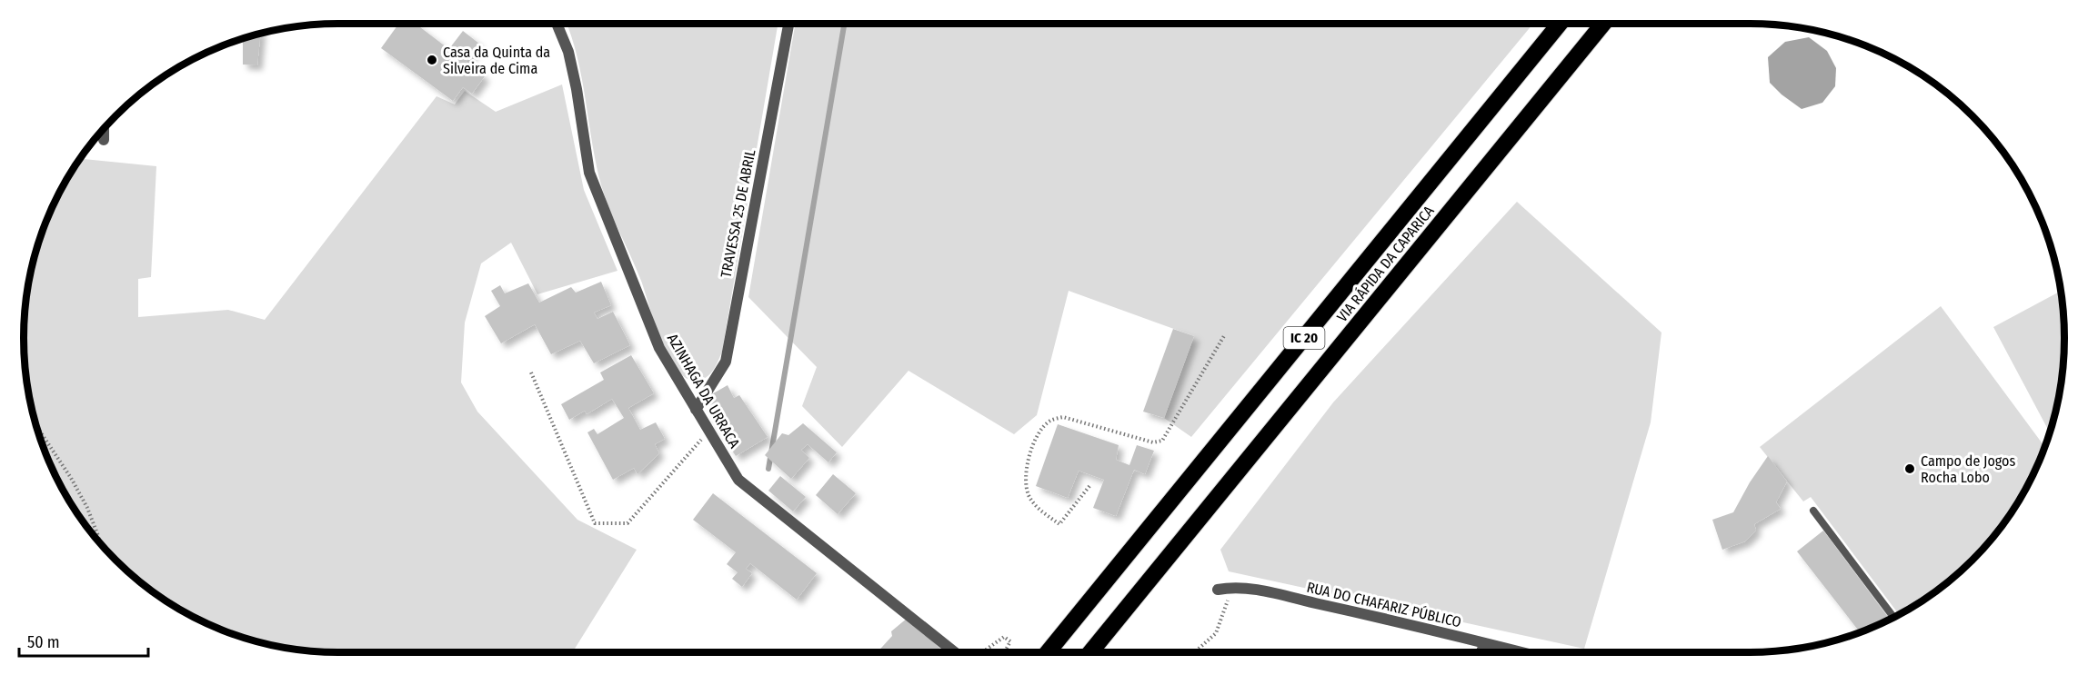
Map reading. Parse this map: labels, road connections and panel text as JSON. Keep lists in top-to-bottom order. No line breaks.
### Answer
{"streets":{"highway":["VIA RÁPIDA DA CAPARICA","IC 20"],"street":["TRAVESSA 25 DE ABRIL","AZINHAGA DA URRACA","RUA DO CHAFARIZ PÚBLICO"]},"crossings":[["TRAVESSA 25 DE ABRIL","AZINHAGA DA URRACA"]],"places":["Casa da Quinta da Silveira de Cima","Campo de Jogos Rocha Lobo"],"scale_bar":"50 m"}
